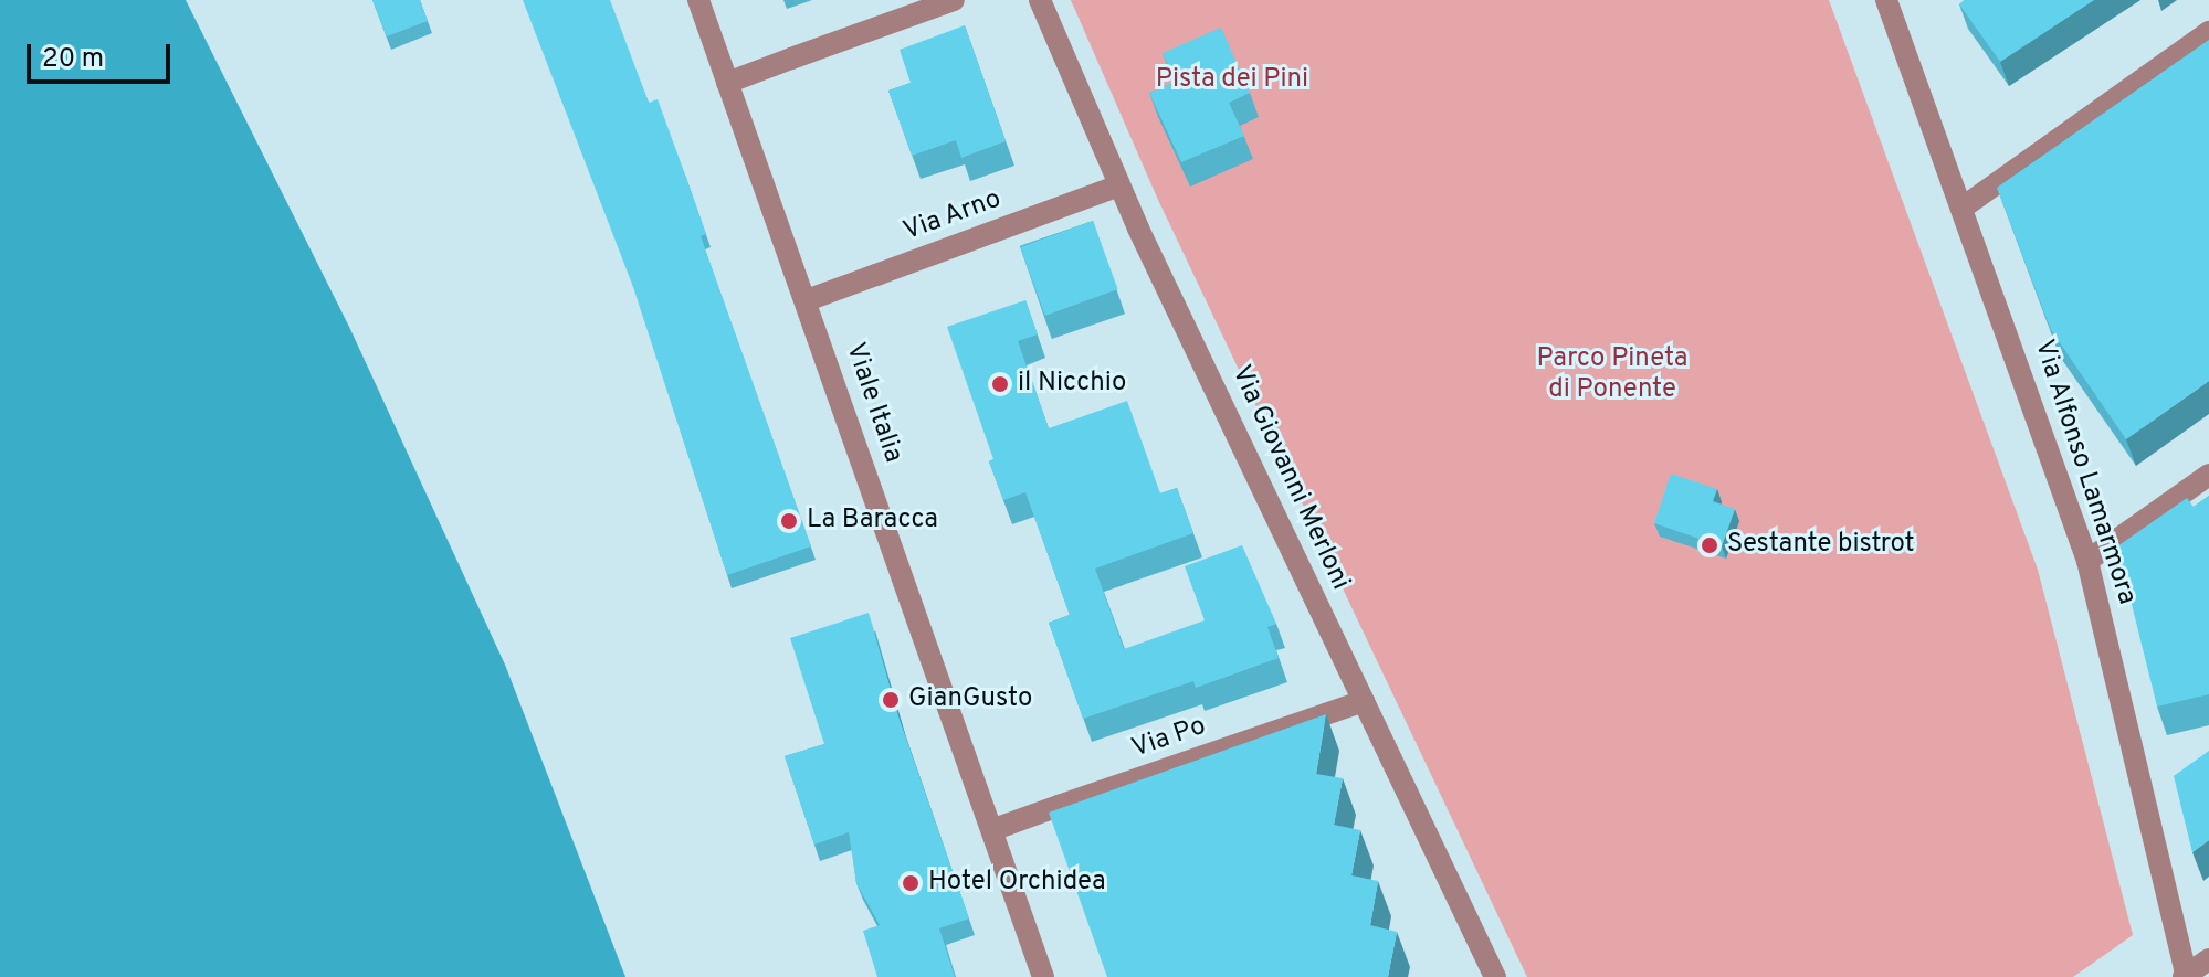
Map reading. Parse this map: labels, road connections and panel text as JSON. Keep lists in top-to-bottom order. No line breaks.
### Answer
{"streets":{"street":["Via Arno","Viale Italia","Via Alfonso Lamarmora","Via Giovanni Merloni","Via Po"]},"crossings":[["Via Arno","Viale Italia"],["Via Arno","Via Giovanni Merloni"],["Viale Italia","Via Po"],["Via Giovanni Merloni","Via Po"]],"parks":["Pista dei Pini","Parco Pineta di Ponente"],"places":["il Nicchio","La Baracca","Sestante bistrot","GianGusto","Hotel Orchidea"],"scale_bar":"20 m"}
